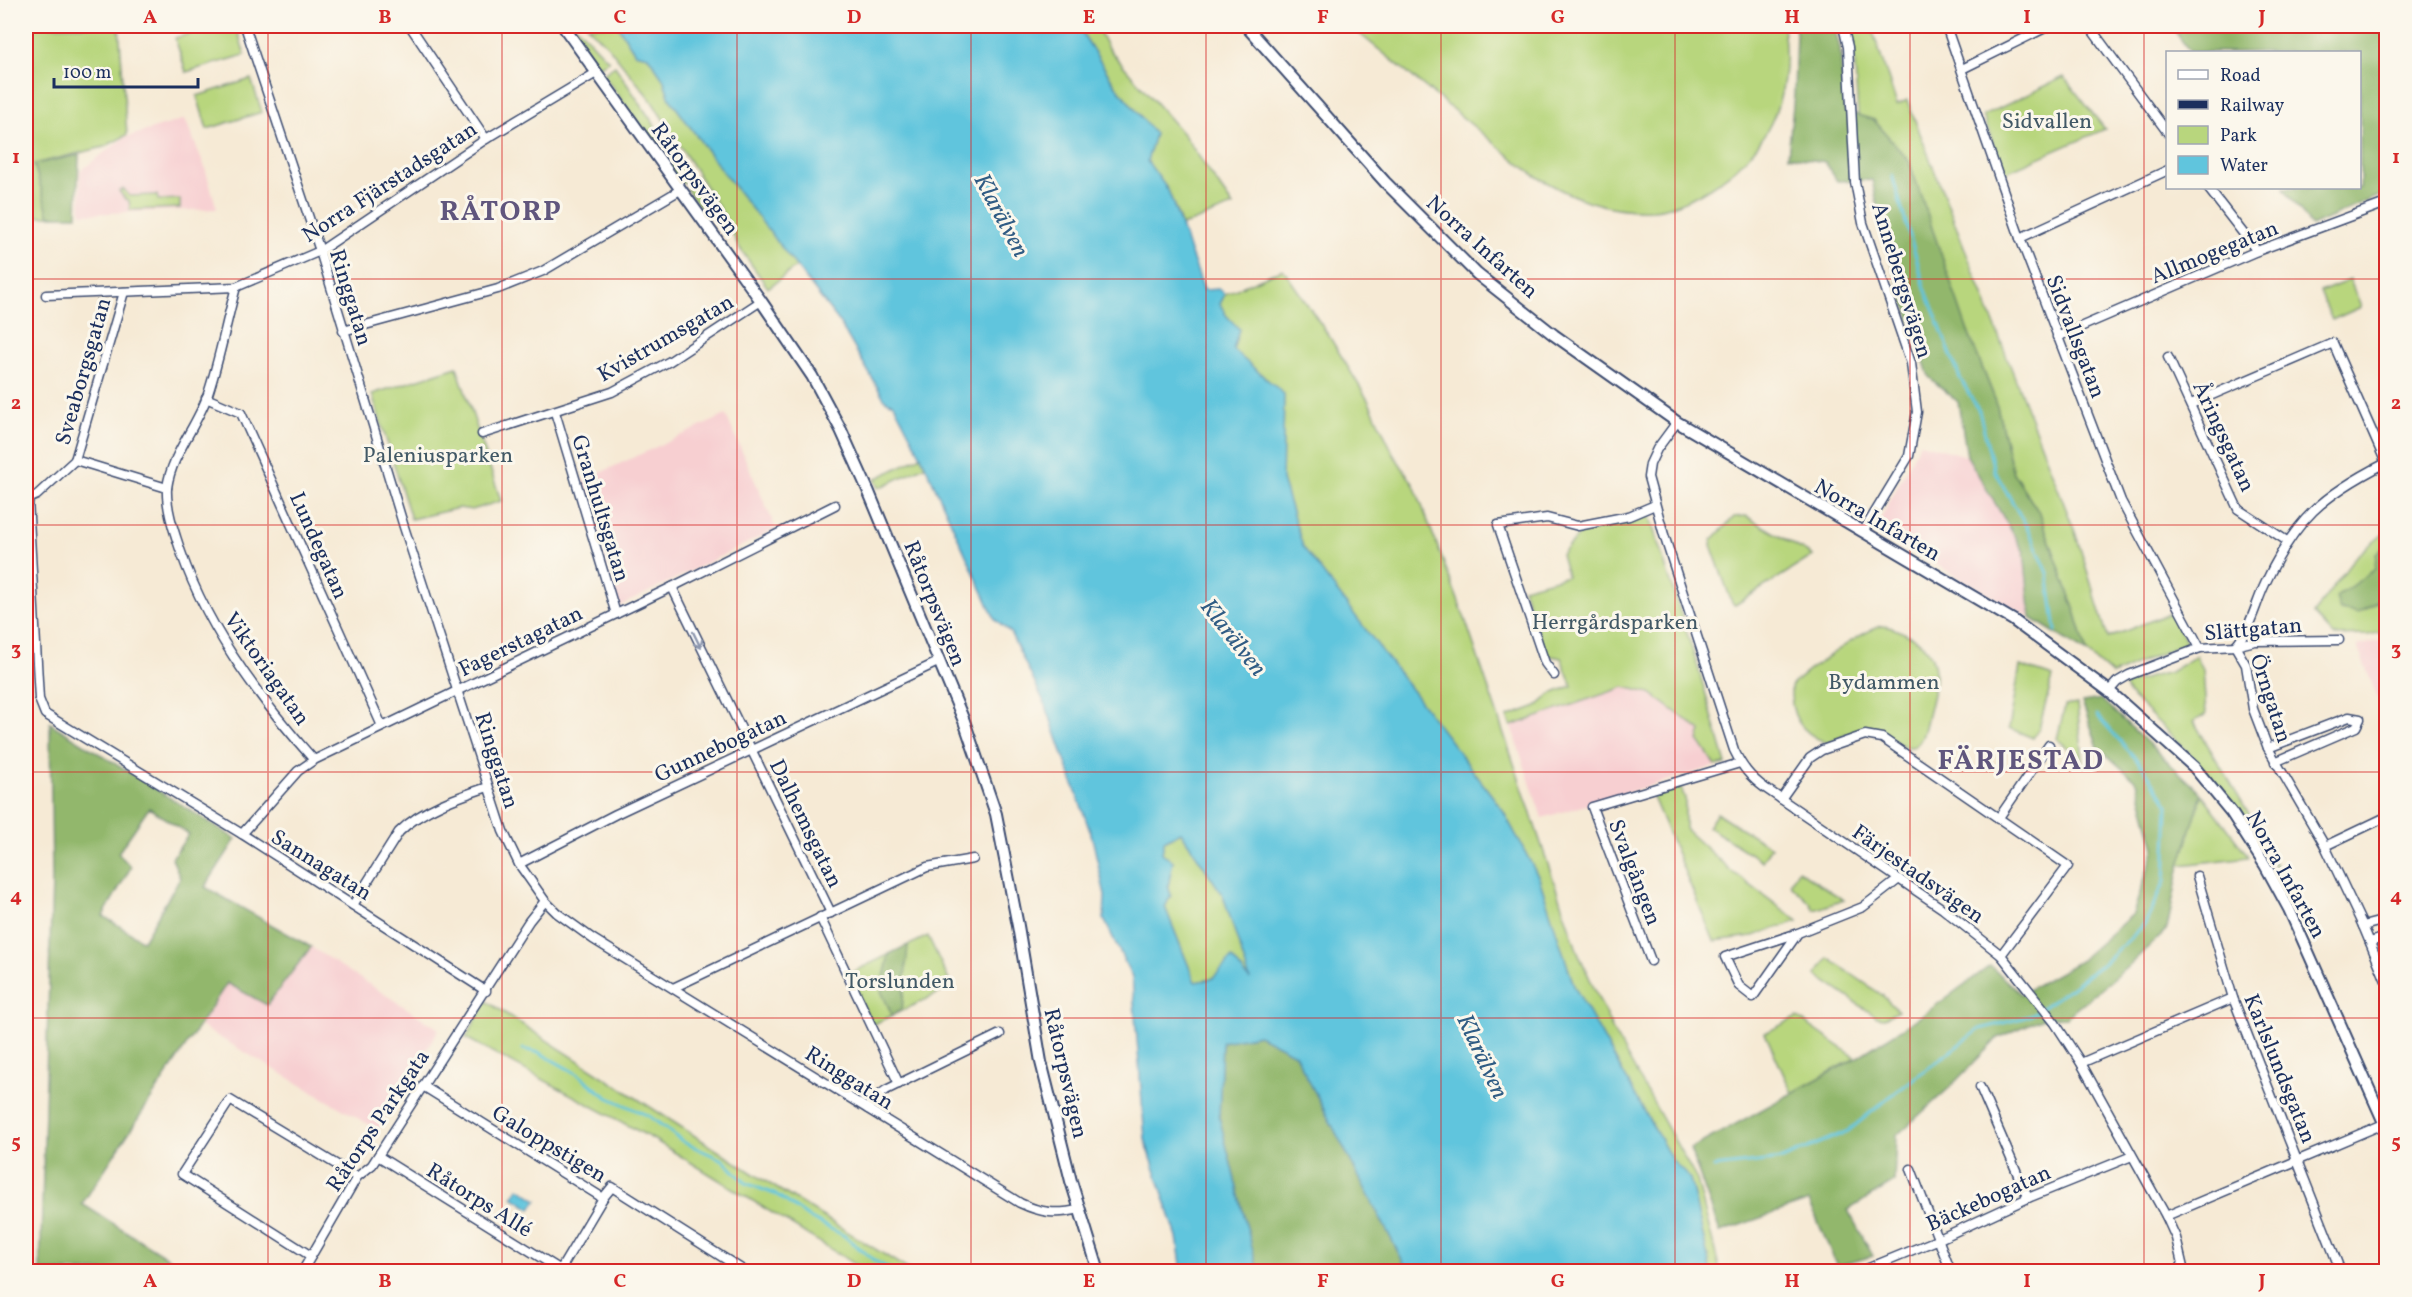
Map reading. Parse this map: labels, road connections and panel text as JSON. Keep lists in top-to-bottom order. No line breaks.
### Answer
{"streets":{"street":["Råtorpsvägen","Norra Fjärstadsgatan","Norra Infarten","Allmogegatan","Annebergsvägen","Ringgatan","Sidvallsgatan","Kvistrumsgatan","Sveaborgsgatan","Åringsgatan","Granhultsgatan","Lundegatan","Slättgatan","Fagerstagatan","Viktoriagatan","Örngatan","Gunnebogatan","Dalhemsgatan","Sannagatan","Svalgången","Färjestadsvägen","Karlslundsgatan","Råtorps Parkgata","Galoppstigen","Bäckebogatan","Råtorps Allé"]},"crossings":[["Råtorpsvägen","Norra Fjärstadsgatan"],["Råtorpsvägen","Ringgatan"],["Råtorpsvägen","Kvistrumsgatan"],["Råtorpsvägen","Gunnebogatan"],["Norra Fjärstadsgatan","Ringgatan"],["Norra Fjärstadsgatan","Sveaborgsgatan"],["Norra Fjärstadsgatan","Viktoriagatan"],["Norra Infarten","Annebergsvägen"],["Norra Infarten","Slättgatan"],["Norra Infarten","Färjestadsvägen"],["Allmogegatan","Sidvallsgatan"],["Ringgatan","Fagerstagatan"],["Ringgatan","Gunnebogatan"],["Sidvallsgatan","Slättgatan"],["Kvistrumsgatan","Granhultsgatan"],["Sveaborgsgatan","Sannagatan"],["Åringsgatan","Örngatan"],["Granhultsgatan","Fagerstagatan"],["Lundegatan","Fagerstagatan"],["Lundegatan","Viktoriagatan"],["Slättgatan","Örngatan"],["Fagerstagatan","Viktoriagatan"],["Fagerstagatan","Dalhemsgatan"],["Fagerstagatan","Sannagatan"],["Gunnebogatan","Dalhemsgatan"],["Sannagatan","Råtorps Parkgata"],["Svalgången","Färjestadsvägen"],["Färjestadsvägen","Bäckebogatan"],["Råtorps Parkgata","Galoppstigen"],["Råtorps Parkgata","Råtorps Allé"]],"one_way":["Dalhemsgatan"],"districts":["RÅTORP","FÄRJESTAD"],"water":["Klarälven"],"parks":["Sidvallen","Paleniusparken","Herrgårdsparken","Bydammen","Torslunden"],"legend":["Road","Railway","Park","Water"],"scale_bar":"100 m","grid":{"columns":["A","B","C","D","E","F","G","H","I","J"],"rows":["1","2","3","4","5"]}}
